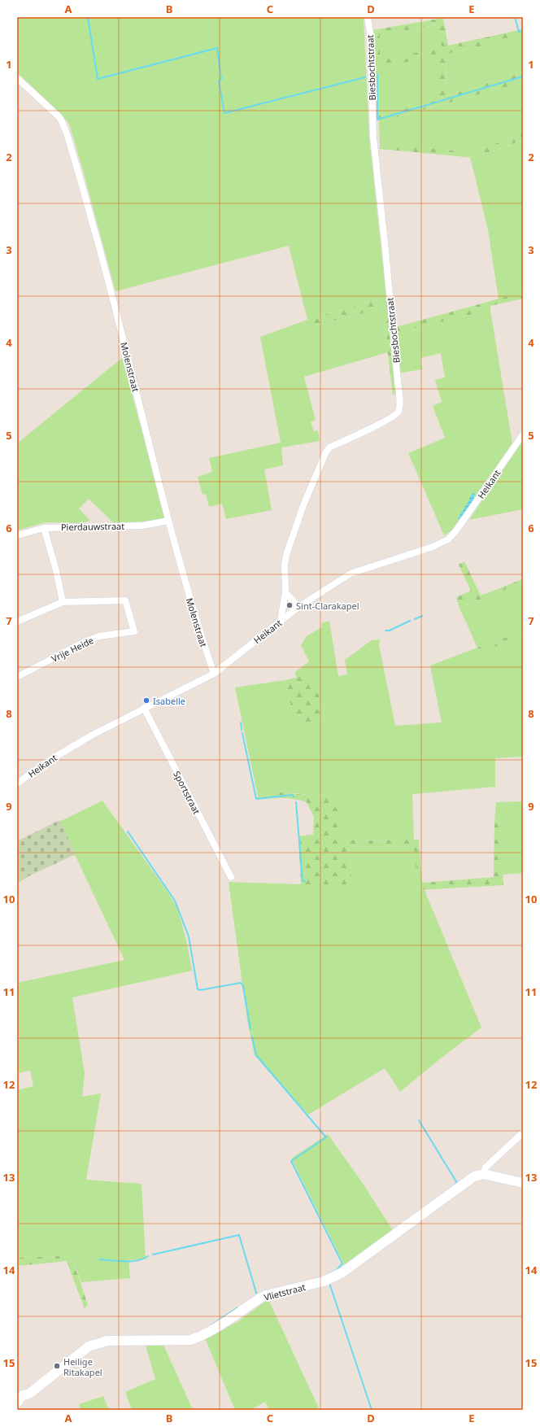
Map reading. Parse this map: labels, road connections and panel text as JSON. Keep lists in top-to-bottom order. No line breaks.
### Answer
{"streets":{"street":["Biesbochtstraat","Molenstraat","Heikant","Pierdauwstraat","Vrije Heide","Sportstraat","Vlietstraat"]},"crossings":[["Biesbochtstraat","Heikant"],["Molenstraat","Heikant"],["Molenstraat","Pierdauwstraat"],["Heikant","Sportstraat"]],"places":["Sint-Clarakapel","Isabelle","Heilige Ritakapel"],"grid":{"columns":["A","B","C","D","E"],"rows":["1","2","3","4","5","6","7","8","9","10","11","12","13","14","15"]}}
